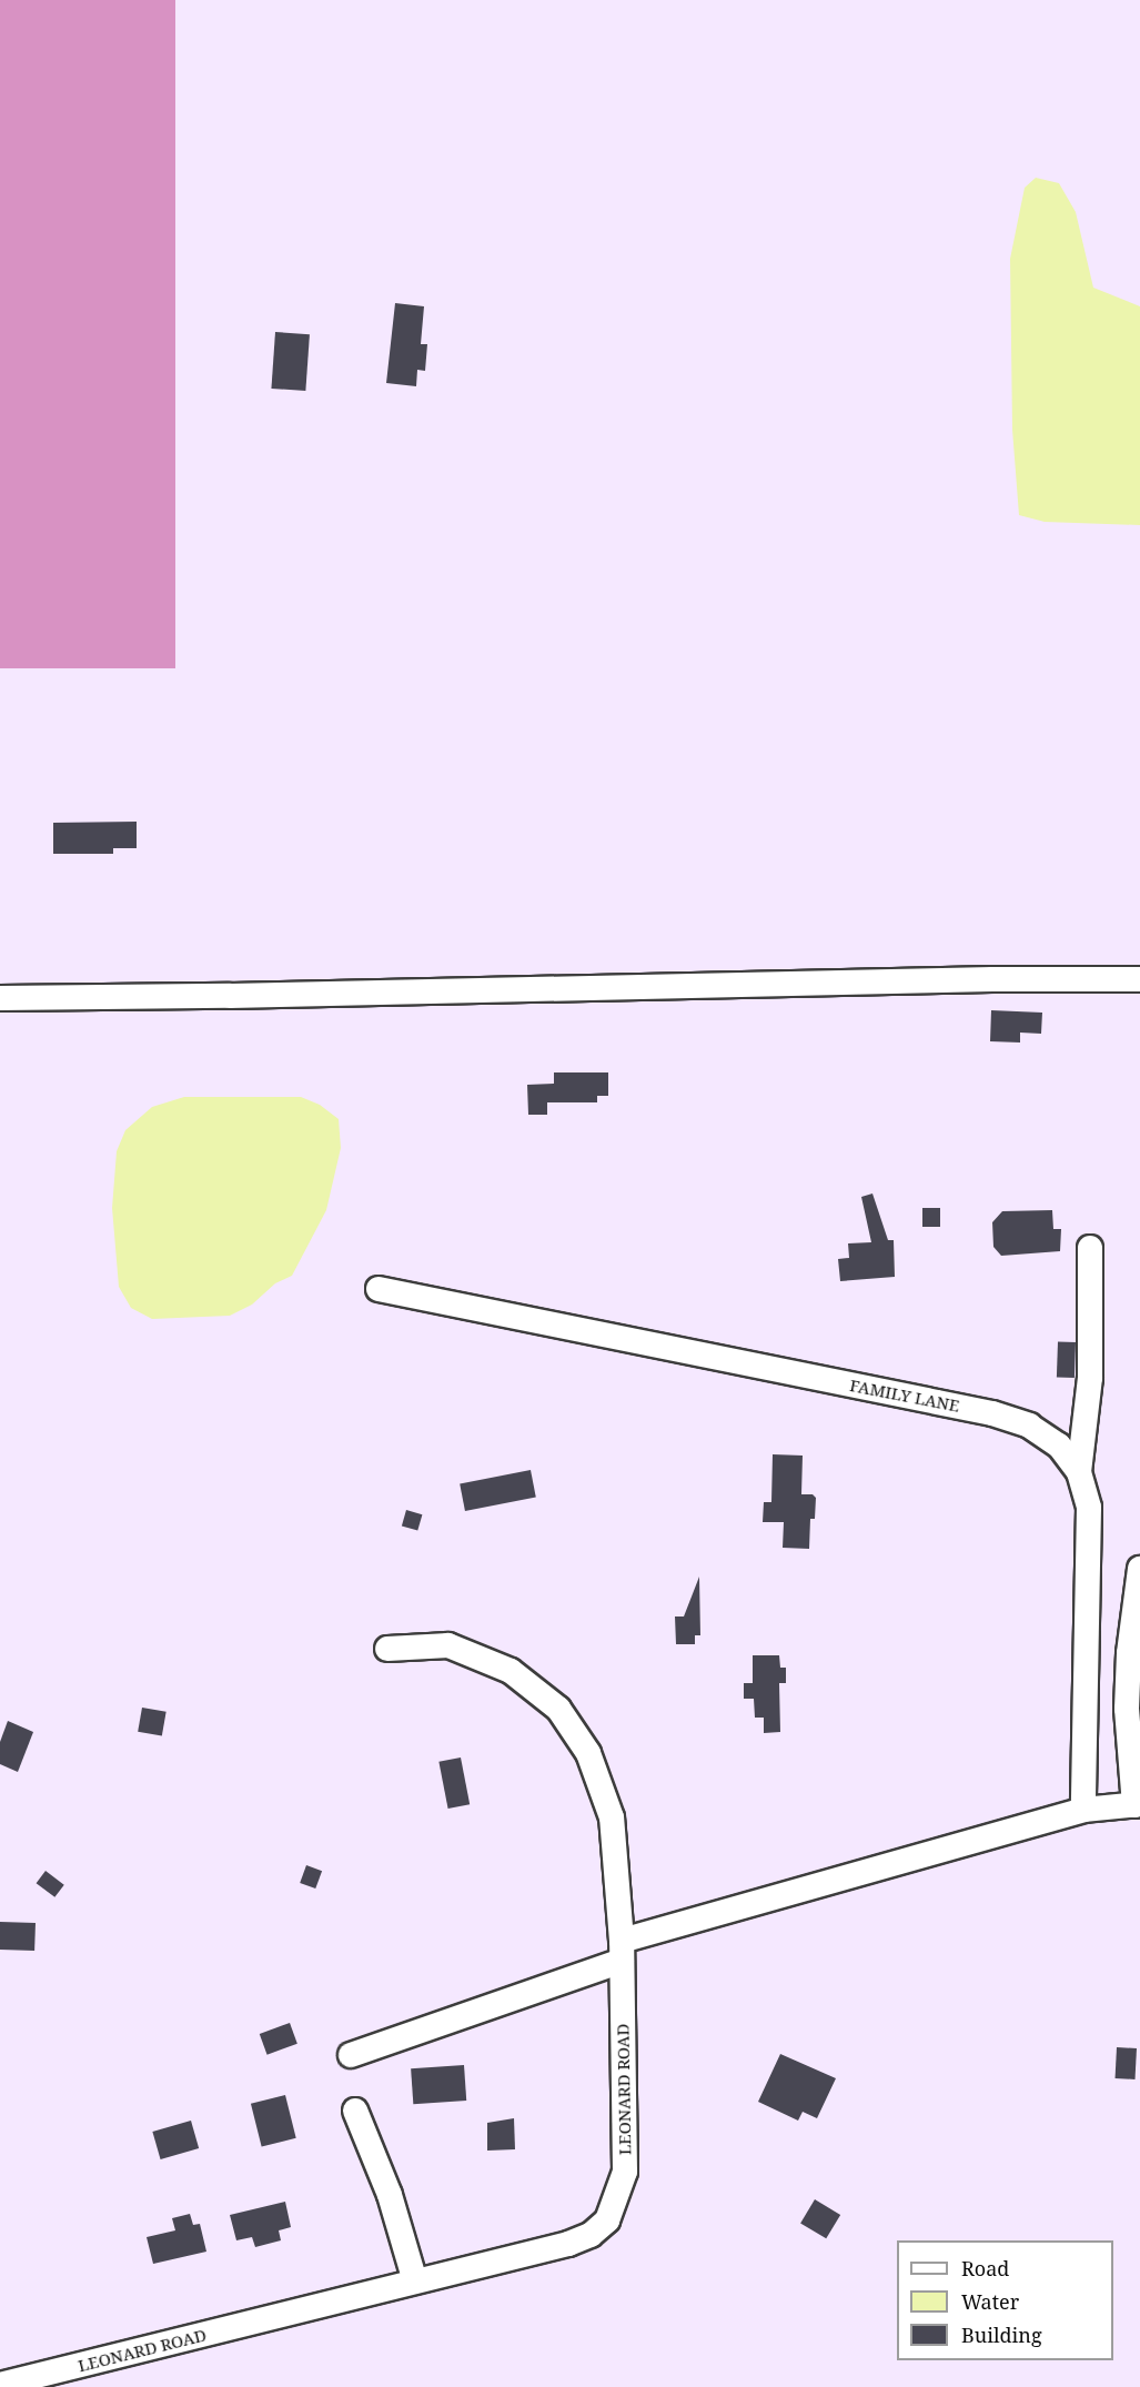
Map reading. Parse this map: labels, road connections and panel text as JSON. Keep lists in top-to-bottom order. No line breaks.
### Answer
{"streets":{"street":["FAMILY LANE","LEONARD ROAD"]},"legend":["Road","Water","Building"]}
